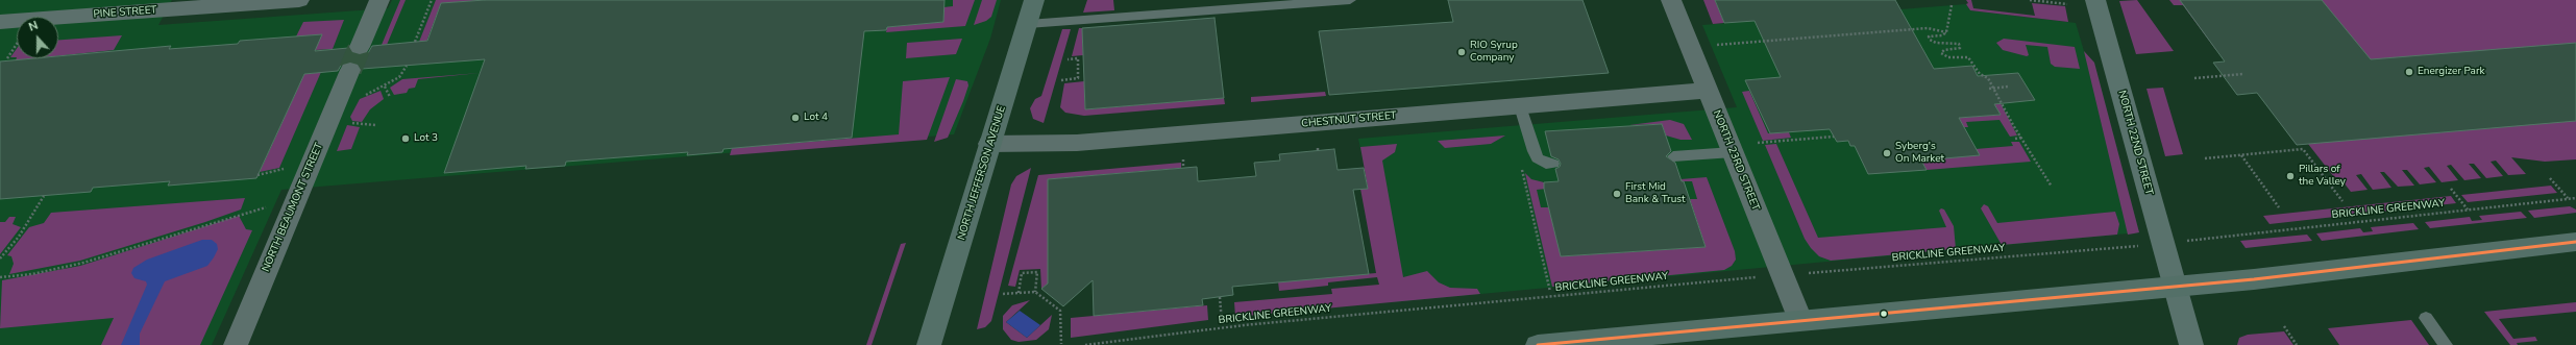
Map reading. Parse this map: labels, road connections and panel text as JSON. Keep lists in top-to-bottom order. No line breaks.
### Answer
{"streets":{"main road":["NORTH JEFFERSON AVENUE"],"street":["PINE STREET","CHESTNUT STREET","NORTH 22ND STREET","NORTH 23RD STREET","NORTH BEAUMONT STREET"],"path":["BRICKLINE GREENWAY"]},"crossings":[["CHESTNUT STREET","NORTH 23RD STREET"],["CHESTNUT STREET","NORTH JEFFERSON AVENUE"],["NORTH 23RD STREET","BRICKLINE GREENWAY"]],"places":["RIO Syrup Company","Energizer Park","Lot 4","Lot 3","Syberg's On Market","Pillars of the Valley","First Mid Bank & Trust"],"north":"top"}
